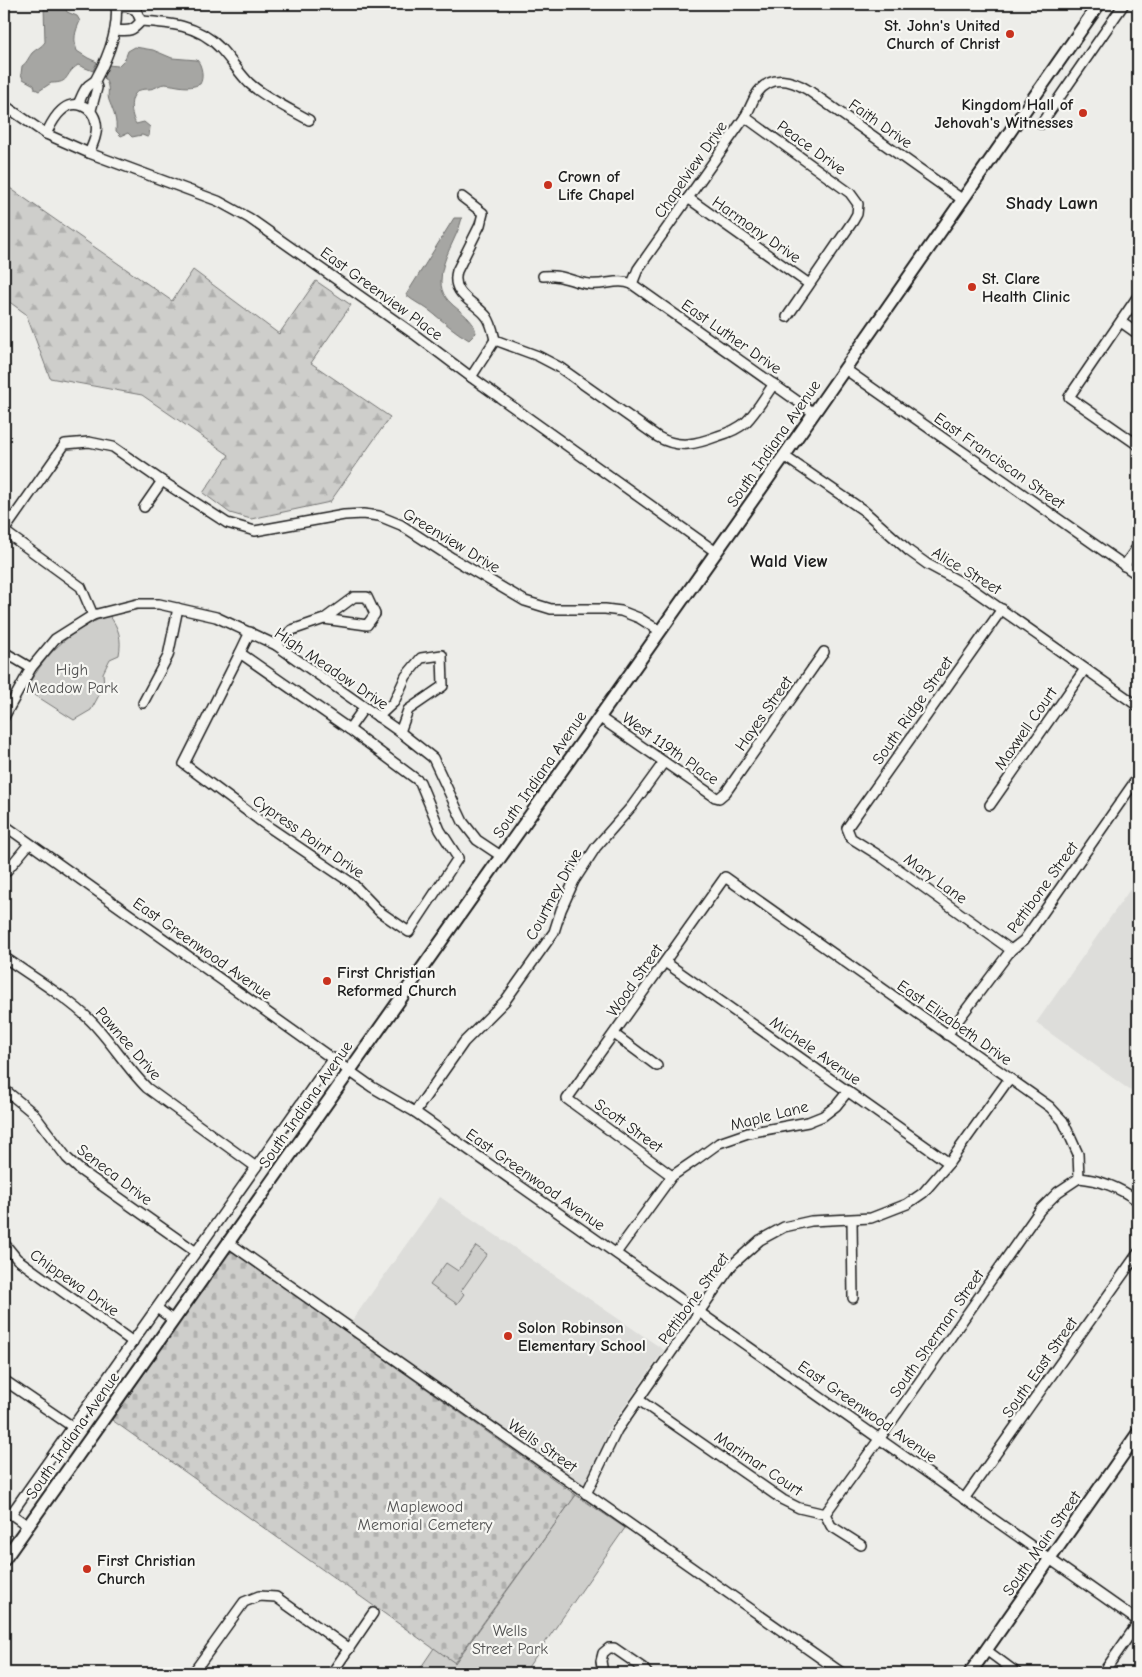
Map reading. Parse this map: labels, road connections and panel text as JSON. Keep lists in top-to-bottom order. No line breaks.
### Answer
{"streets":{"main road":["South Indiana Avenue","South Main Street"],"street":["Faith Drive","Peace Drive","Chapelview Drive","Harmony Drive","East Greenview Place","East Luther Drive","East Franciscan Street","Greenview Drive","Alice Street","High Meadow Drive","South Ridge Street","Hayes Street","Maxwell Court","West 119th Place","Cypress Point Drive","Mary Lane","Pettibone Street","Courtney Drive","East Greenwood Avenue","Wood Street","East Elizabeth Drive","Pawnee Drive","Michele Avenue","Maple Lane","Scott Street","Seneca Drive","Chippewa Drive","South Sherman Street","South East Street","Wells Street","Marimar Court"]},"crossings":[["Faith Drive","Chapelview Drive"],["Faith Drive","South Indiana Avenue"],["Peace Drive","Chapelview Drive"],["Peace Drive","Harmony Drive"],["Chapelview Drive","Harmony Drive"],["Chapelview Drive","East Luther Drive"],["East Greenview Place","South Indiana Avenue"],["East Luther Drive","South Indiana Avenue"],["South Indiana Avenue","East Franciscan Street"],["South Indiana Avenue","Greenview Drive"],["South Indiana Avenue","Alice Street"],["South Indiana Avenue","High Meadow Drive"],["South Indiana Avenue","West 119th Place"],["South Indiana Avenue","East Greenwood Avenue"],["South Indiana Avenue","Wells Street"],["Alice Street","South Ridge Street"],["Alice Street","Maxwell Court"],["South Ridge Street","Mary Lane"],["Hayes Street","West 119th Place"],["West 119th Place","Courtney Drive"],["Mary Lane","Pettibone Street"],["Pettibone Street","East Greenwood Avenue"],["Pettibone Street","East Elizabeth Drive"],["Pettibone Street","Michele Avenue"],["Pettibone Street","Wells Street"],["Pettibone Street","Marimar Court"],["Courtney Drive","East Greenwood Avenue"],["East Greenwood Avenue","Maple Lane"],["East Greenwood Avenue","South Sherman Street"],["East Greenwood Avenue","South East Street"],["East Greenwood Avenue","South Main Street"],["Wood Street","East Elizabeth Drive"],["Wood Street","Michele Avenue"],["Wood Street","Scott Street"],["East Elizabeth Drive","South Sherman Street"],["Michele Avenue","Maple Lane"],["Maple Lane","Scott Street"],["South Sherman Street","Marimar Court"]],"districts":["Shady Lawn","Wald View"],"parks":["High Meadow Park","Maplewood Memorial Cemetery","Wells Street Park"],"places":["St. John's United Church of Christ","Kingdom Hall of Jehovah's Witnesses","Crown of Life Chapel","St. Clare Health Clinic","First Christian Reformed Church","Solon Robinson Elementary School","First Christian Church"]}
